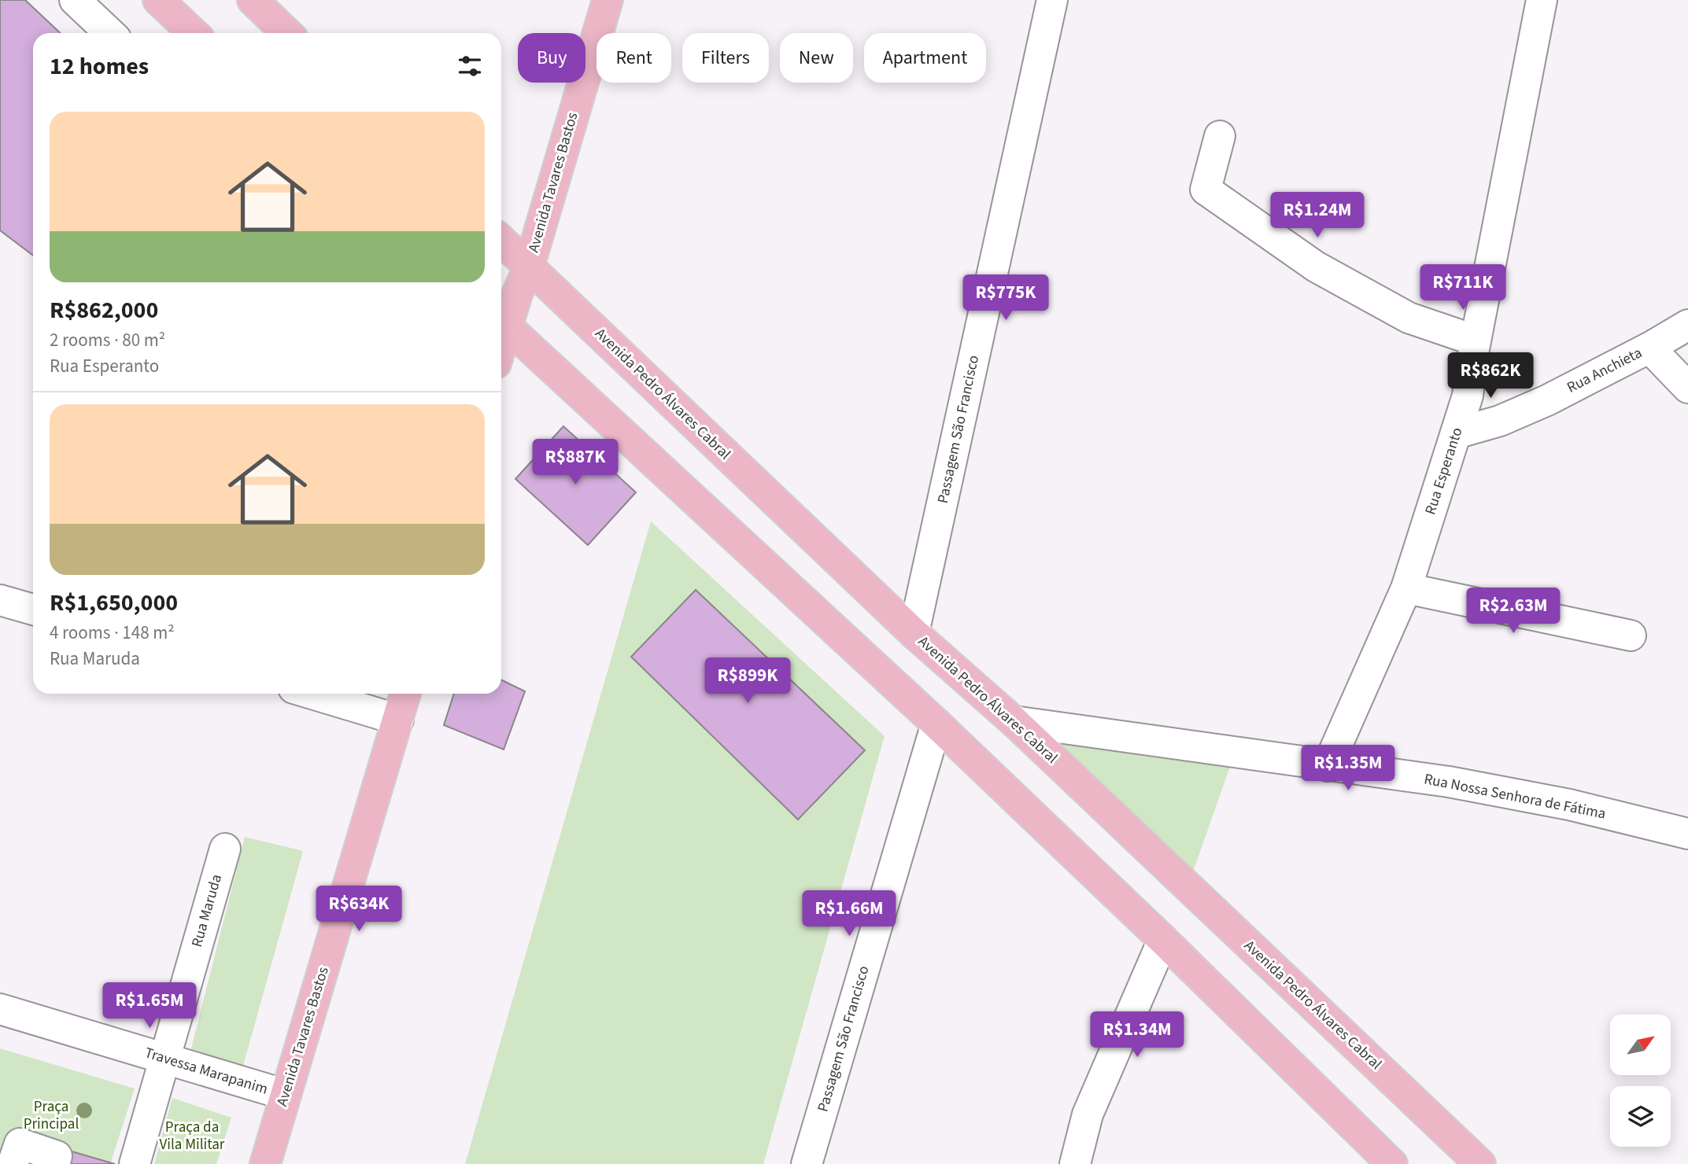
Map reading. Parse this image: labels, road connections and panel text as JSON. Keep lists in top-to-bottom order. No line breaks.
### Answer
{"streets":{"main road":["Avenida Tavares Bastos","Avenida Pedro Álvares Cabral"],"street":["Rua Anchieta","Passagem São Francisco","Rua Esperanto","Rua Nossa Senhora de Fátima","Rua Maruda","Travessa Marapanim"]},"crossings":[["Avenida Tavares Bastos","Avenida Pedro Álvares Cabral"],["Avenida Tavares Bastos","Travessa Marapanim"],["Rua Anchieta","Rua Esperanto"],["Avenida Pedro Álvares Cabral","Passagem São Francisco"],["Avenida Pedro Álvares Cabral","Rua Nossa Senhora de Fátima"],["Rua Esperanto","Rua Nossa Senhora de Fátima"],["Rua Maruda","Travessa Marapanim"]],"parks":["Praça Principal","Praça da Vila Militar"],"north":"top right","page":{"chip":["Buy","Rent","Filters","New","Apartment"],"heading":"12 homes","list":[{"name":"R$862,000","note":"2 rooms · 80 m² · Rua Esperanto"},{"name":"R$1,650,000","note":"4 rooms · 148 m² · Rua Maruda"}],"price":["R$1.24M","R$711K","R$775K","R$862K","R$887K","R$2.63M","R$899K","R$1.35M","R$634K","R$1.66M","R$1.65M","R$1.34M"]}}
